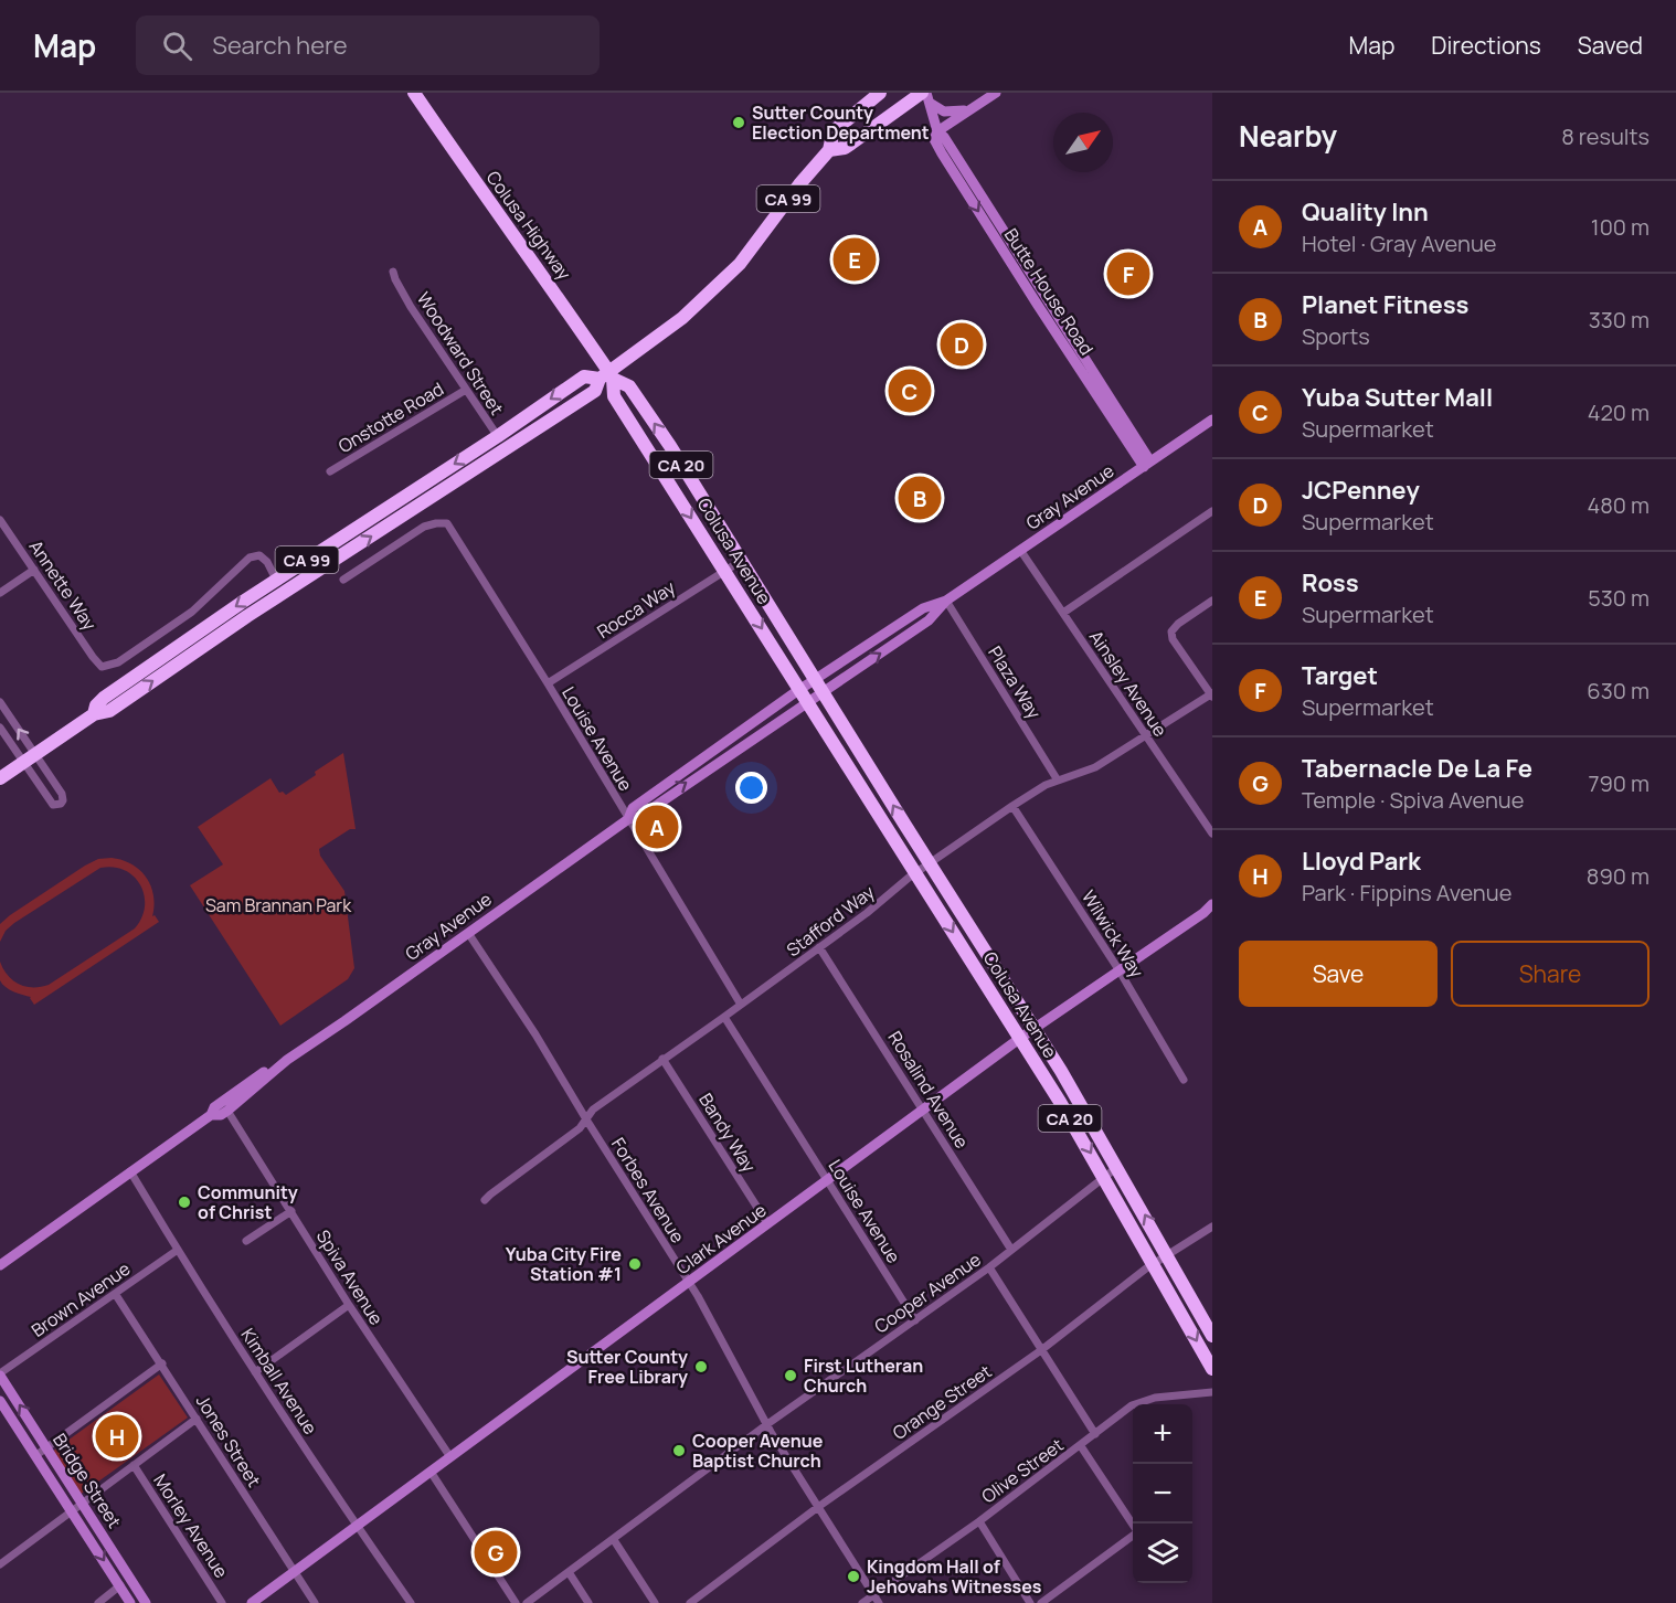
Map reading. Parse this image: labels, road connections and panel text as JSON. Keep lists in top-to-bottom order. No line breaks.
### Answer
{"streets":{"highway":["CA 99","Colusa Highway","CA 20","Colusa Avenue"],"main road":["Butte House Road","Gray Avenue","Clark Avenue","Bridge Street"],"street":["Woodward Street","Onstotte Road","Annette Way","Rocca Way","Plaza Way","Ainsley Avenue","Louise Avenue","Stafford Way","Wilwick Way","Rosalind Avenue","Bandy Way","Forbes Avenue","Spiva Avenue","Cooper Avenue","Brown Avenue","Kimball Avenue","Orange Street","Jones Street","Olive Street","Morley Avenue"]},"crossings":[["CA 99","Colusa Highway"],["CA 99","Butte House Road"],["CA 99","Woodward Street"],["CA 99","Colusa Avenue"],["CA 99","Annette Way"],["Colusa Highway","Colusa Avenue"],["Butte House Road","Gray Avenue"],["Woodward Street","Onstotte Road"],["Gray Avenue","Colusa Avenue"],["Gray Avenue","Plaza Way"],["Gray Avenue","Ainsley Avenue"],["Gray Avenue","Louise Avenue"],["Gray Avenue","Forbes Avenue"],["Gray Avenue","Spiva Avenue"],["Gray Avenue","Kimball Avenue"],["Colusa Avenue","Rocca Way"],["Colusa Avenue","Stafford Way"],["Colusa Avenue","Clark Avenue"],["Colusa Avenue","Cooper Avenue"],["Colusa Avenue","Orange Street"],["Rocca Way","Louise Avenue"],["Plaza Way","Stafford Way"],["Ainsley Avenue","Stafford Way"],["Louise Avenue","Stafford Way"],["Louise Avenue","Clark Avenue"],["Louise Avenue","Cooper Avenue"],["Stafford Way","Wilwick Way"],["Stafford Way","Rosalind Avenue"],["Stafford Way","Bandy Way"],["Stafford Way","Forbes Avenue"],["Wilwick Way","Clark Avenue"],["Rosalind Avenue","Clark Avenue"],["Rosalind Avenue","Cooper Avenue"],["Bandy Way","Clark Avenue"],["Forbes Avenue","Clark Avenue"],["Forbes Avenue","Cooper Avenue"],["Forbes Avenue","Orange Street"],["Forbes Avenue","Olive Street"],["Clark Avenue","Spiva Avenue"],["Clark Avenue","Kimball Avenue"],["Clark Avenue","Jones Street"],["Brown Avenue","Kimball Avenue"],["Brown Avenue","Jones Street"],["Brown Avenue","Bridge Street"]],"parks":["Sam Brannan Park"],"places":["Sutter County Election Department","Community of Christ","Yuba City Fire Station #1","Sutter County Free Library","First Lutheran Church","Cooper Avenue Baptist Church","Kingdom Hall of Jehovahs Witnesses"],"north":"top right","page":{"header":"Map","search":"Search here","nav":["Map","Directions","Saved"],"heading":["Nearby","8 results"],"list":[{"mark":"A","name":"Quality Inn","note":"Hotel · Gray Avenue","value":"100 m"},{"mark":"B","name":"Planet Fitness","note":"Sports","value":"330 m"},{"mark":"C","name":"Yuba Sutter Mall","note":"Supermarket","value":"420 m"},{"mark":"D","name":"JCPenney","note":"Supermarket","value":"480 m"},{"mark":"E","name":"Ross","note":"Supermarket","value":"530 m"},{"mark":"F","name":"Target","note":"Supermarket","value":"630 m"},{"mark":"G","name":"Tabernacle De La Fe","note":"Temple · Spiva Avenue","value":"790 m"},{"mark":"H","name":"Lloyd Park","note":"Park · Fippins Avenue","value":"890 m"}],"pins":["E","F","D","C","B","A","H","G"],"buttons":["Save","Share"],"map_buttons":["+","−"]}}
